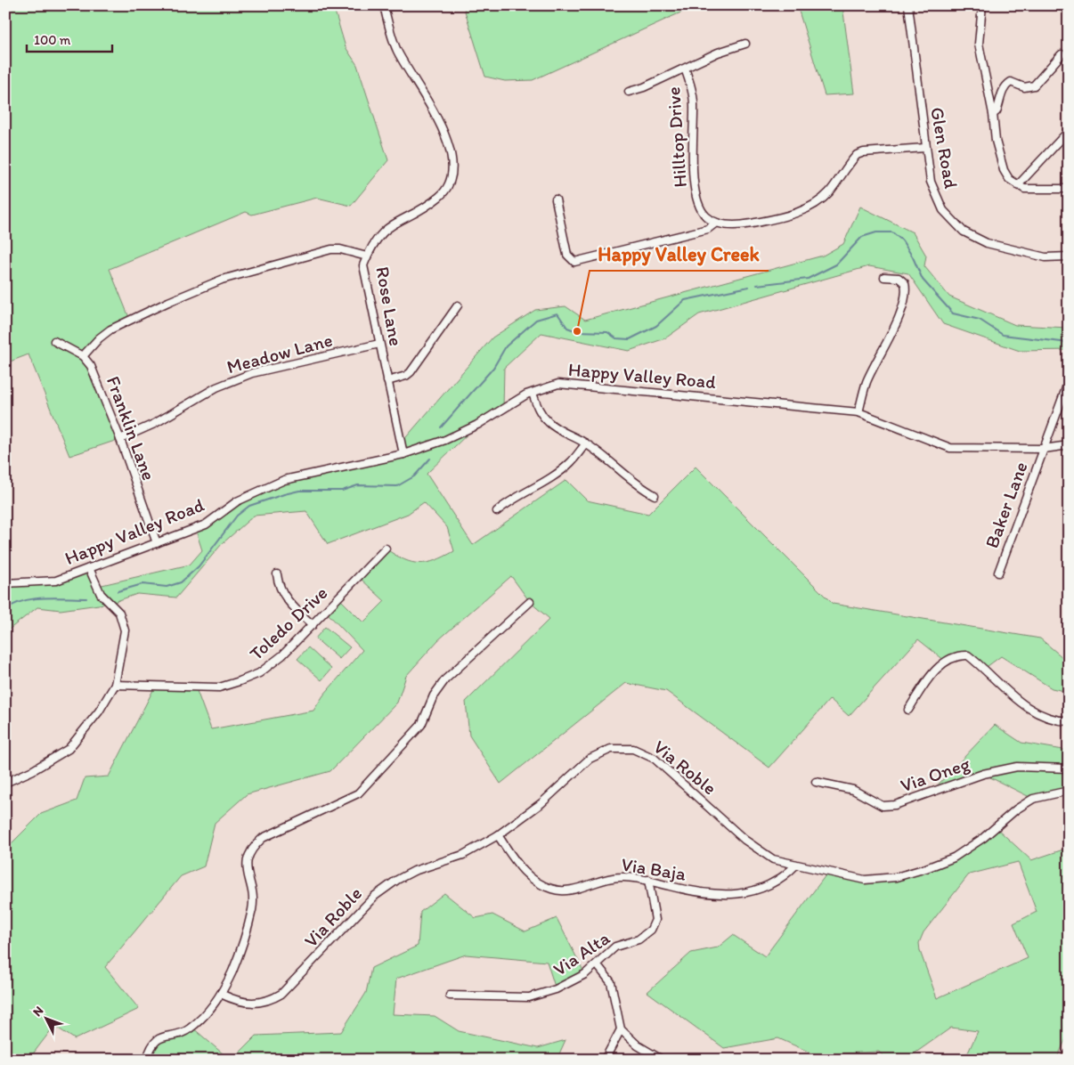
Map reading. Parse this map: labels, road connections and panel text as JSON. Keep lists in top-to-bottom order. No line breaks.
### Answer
{"streets":{"street":["Hilltop Drive","Glen Road","Rose Lane","Meadow Lane","Happy Valley Road","Franklin Lane","Baker Lane","Toledo Drive","Via Roble","Via Oneg","Via Baja","Via Alta"]},"crossings":[["Rose Lane","Meadow Lane"],["Rose Lane","Happy Valley Road"],["Meadow Lane","Franklin Lane"],["Happy Valley Road","Franklin Lane"],["Happy Valley Road","Baker Lane"],["Via Roble","Via Baja"],["Via Baja","Via Alta"]],"places":["Happy Valley Creek"],"scale_bar":"100 m","north":"top left"}
